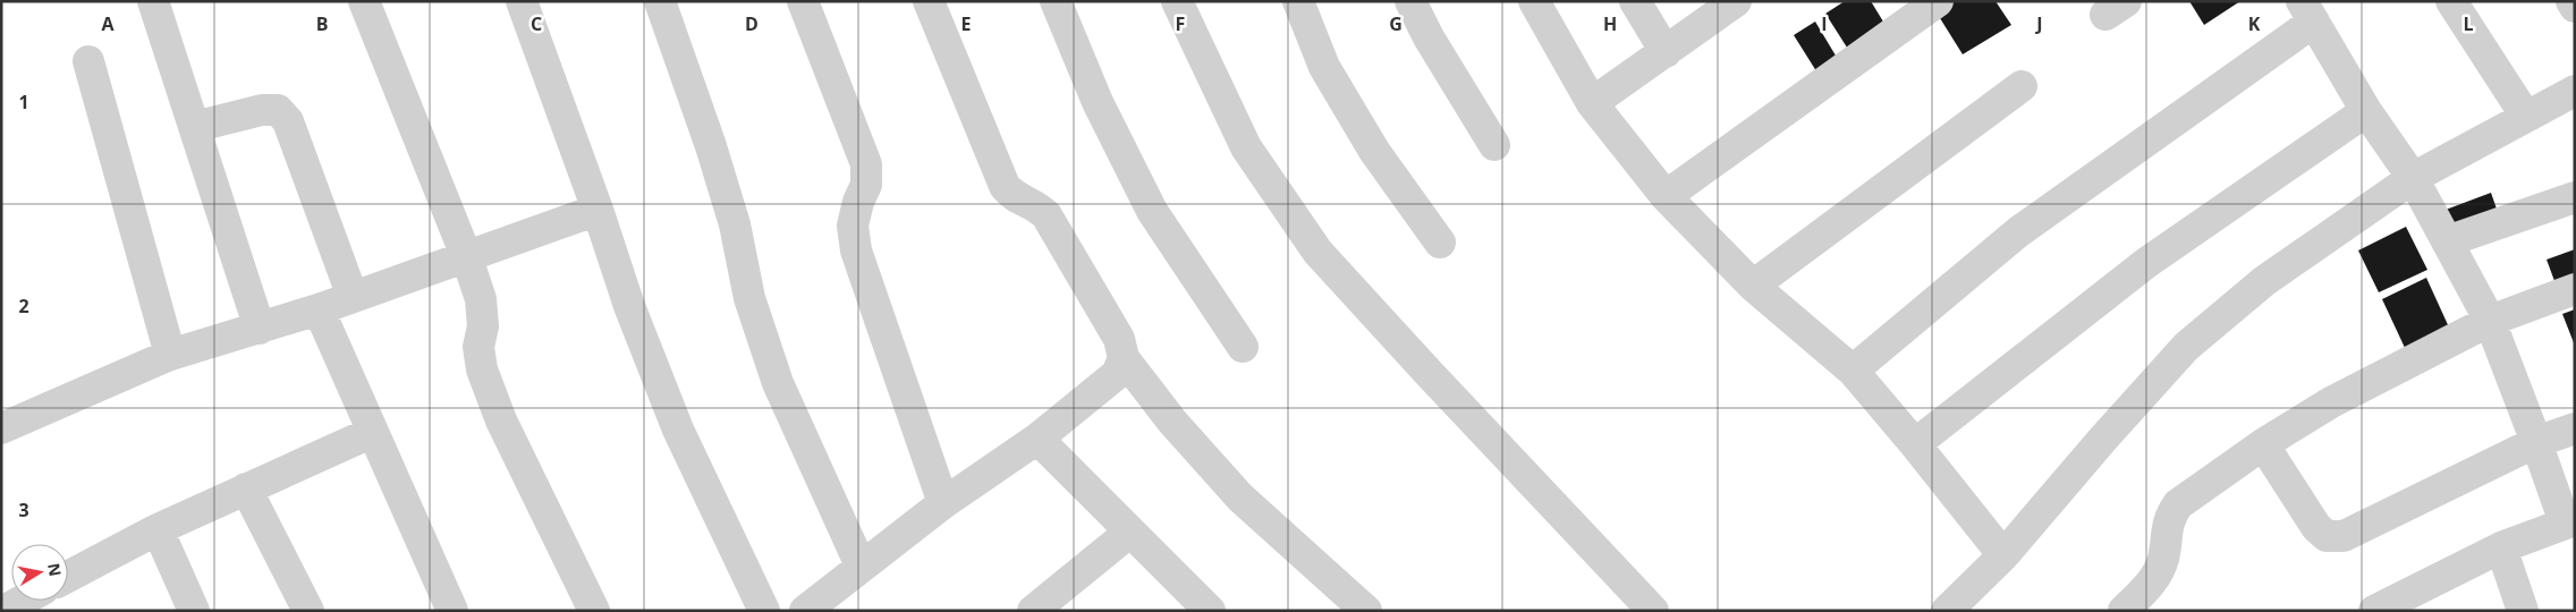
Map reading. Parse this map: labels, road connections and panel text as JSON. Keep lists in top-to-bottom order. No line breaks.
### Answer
{"north":"right","grid":{"columns":["A","B","C","D","E","F","G","H","I","J","K","L"],"rows":["1","2","3"]}}
